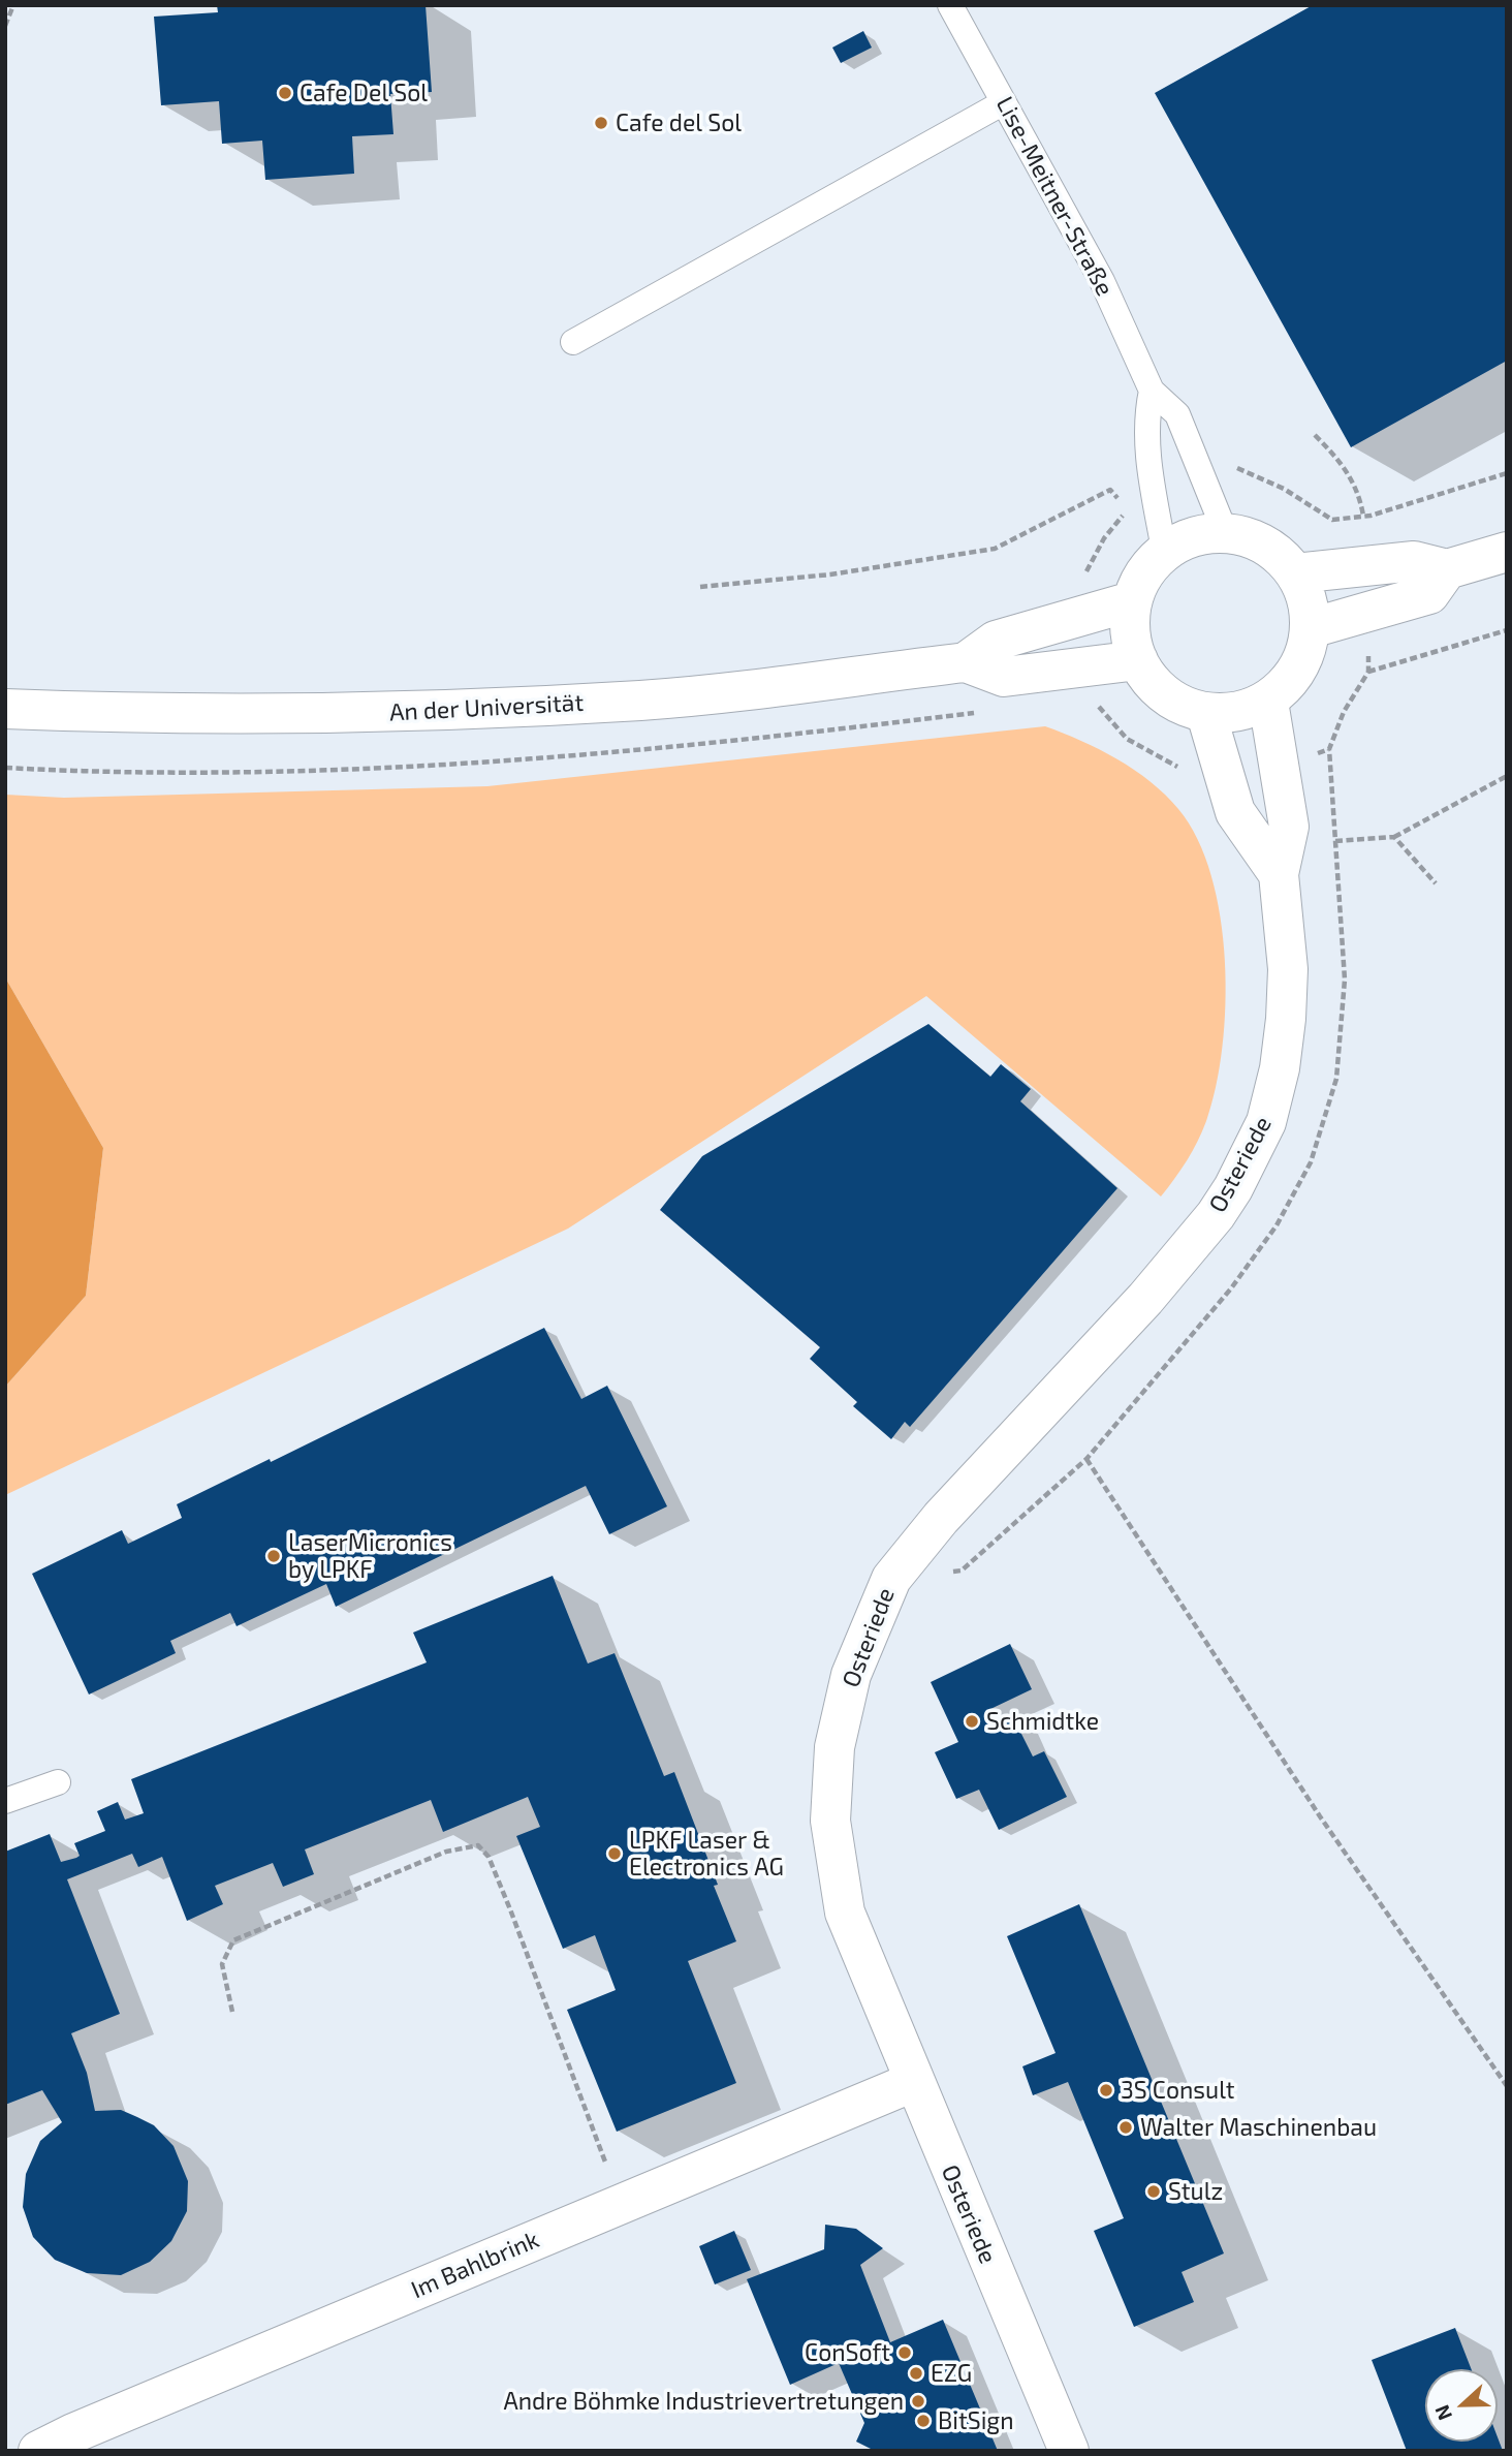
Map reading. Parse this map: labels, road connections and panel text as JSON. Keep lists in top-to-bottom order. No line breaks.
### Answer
{"streets":{"street":["An der Universität","Osteriede","Im Bahlbrink"],"lane":["Lise-Meitner-Straße"]},"crossings":[["An der Universität","Osteriede"],["Osteriede","Im Bahlbrink"]],"places":["Cafe Del Sol","Cafe del Sol","LaserMicronics by LPKF","Schmidtke","LPKF Laser & Electronics AG","3S Consult","Walter Maschinenbau","Stulz","ConSoft","EZG","Andre Böhmke Industrievertretungen","BitSign"],"north":"left"}
